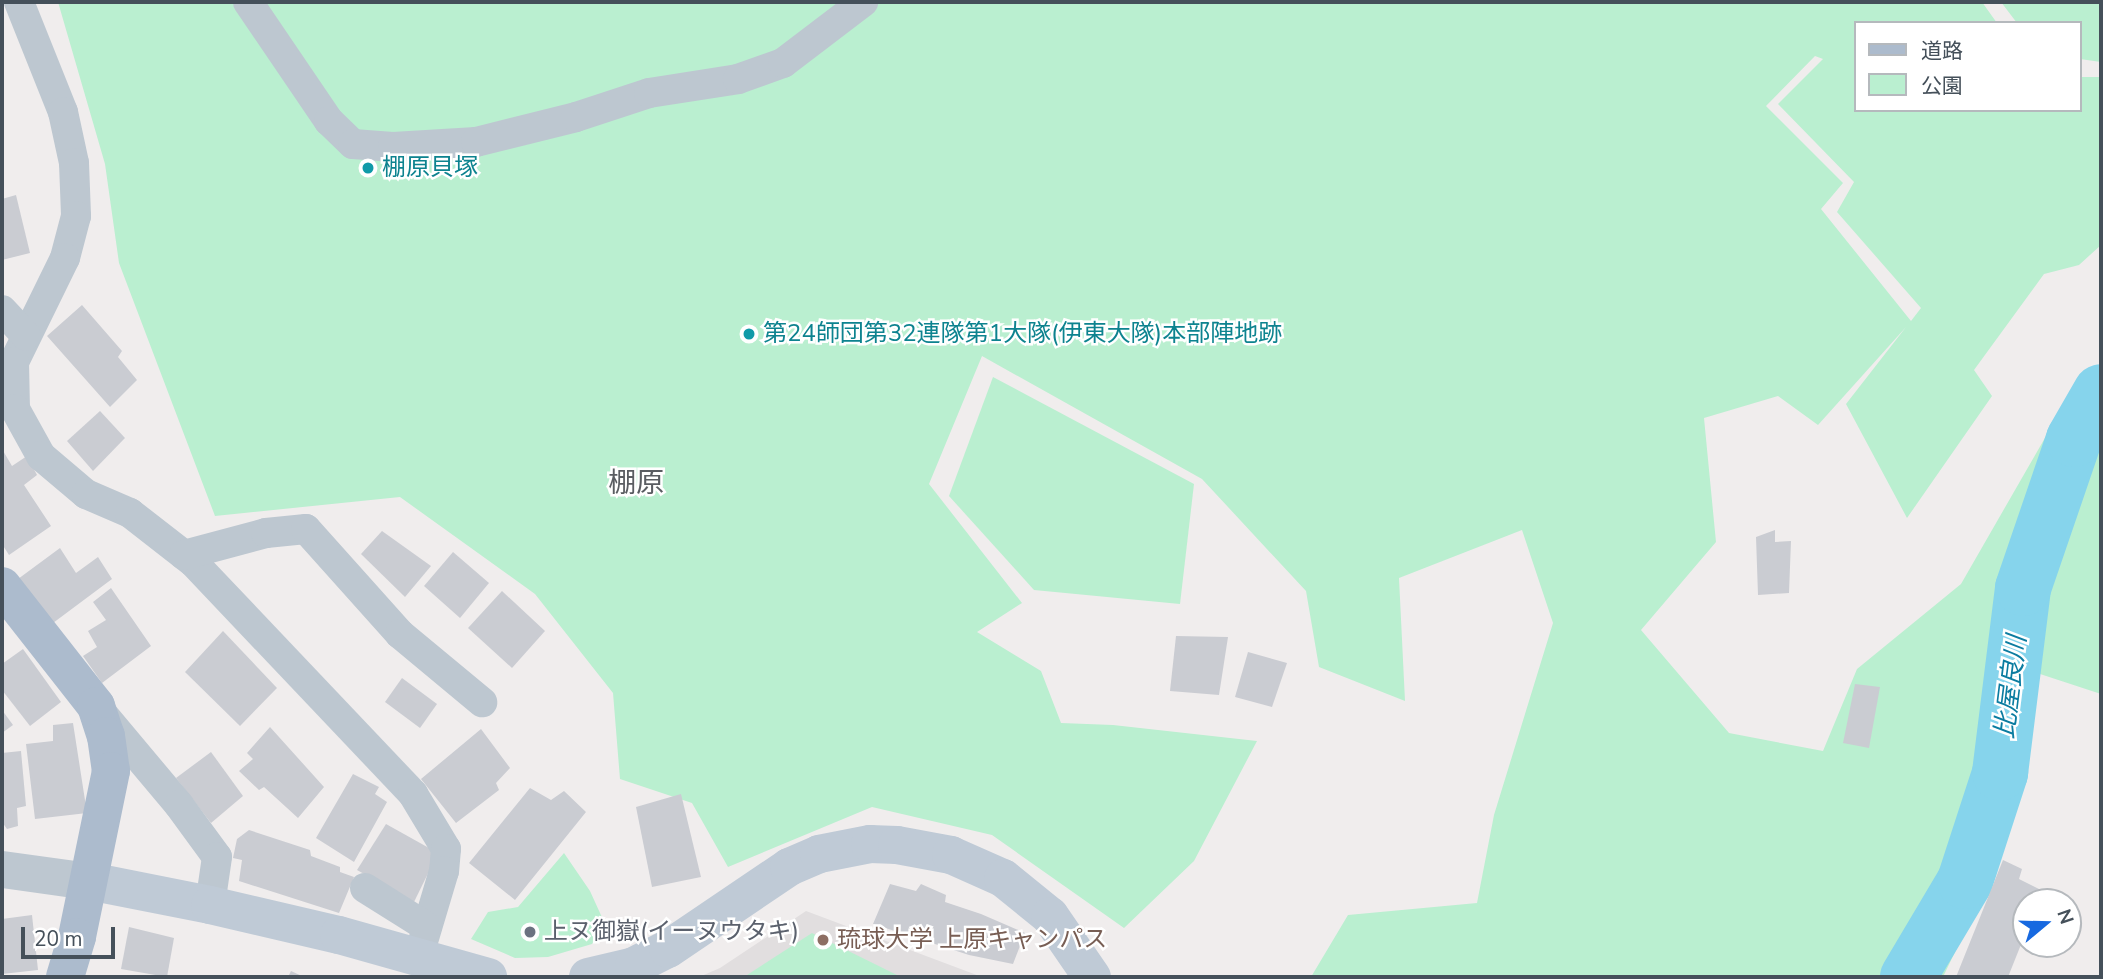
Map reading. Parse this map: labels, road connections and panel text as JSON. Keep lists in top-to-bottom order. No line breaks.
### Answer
{"districts":["棚原"],"water":["比屋良川"],"places":["棚原貝塚","第24師団第32連隊第1大隊(伊東大隊)本部陣地跡","上ヌ御嶽(イーヌウタキ)","琉球大学 上原キャンパス"],"legend":["道路","公園"],"scale_bar":"20 m","north":"right"}
